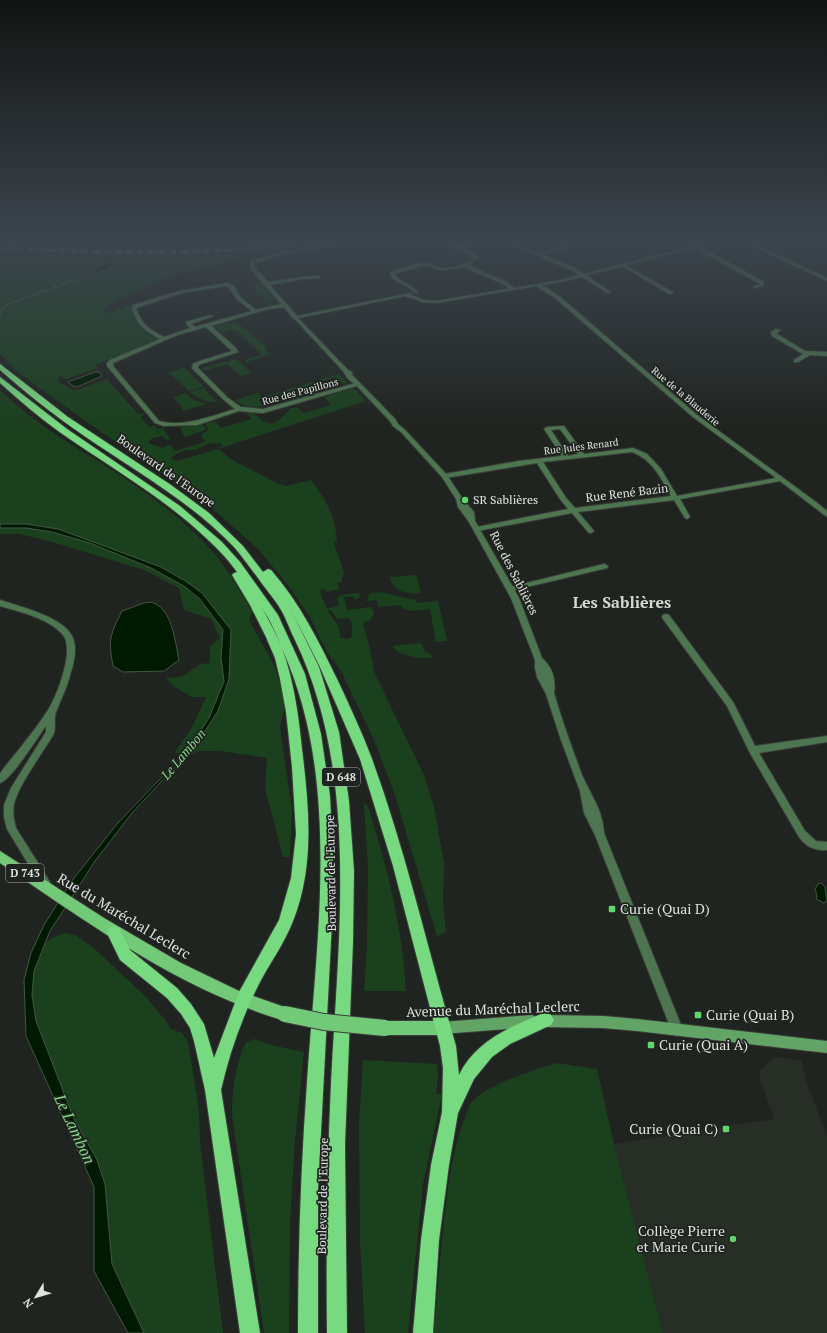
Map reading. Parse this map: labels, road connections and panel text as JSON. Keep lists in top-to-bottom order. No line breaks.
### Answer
{"streets":{"highway":["Boulevard de l'Europe","D 648"],"main road":["D 743","Rue du Maréchal Leclerc","Avenue du Maréchal Leclerc"],"street":["Rue des Papillons","Rue de la Blauderie","Rue Jules Renard","Rue René Bazin","Rue des Sablières"]},"crossings":[["Rue des Papillons","Rue des Sablières"],["Rue de la Blauderie","Rue René Bazin"],["Rue Jules Renard","Rue René Bazin"],["Rue Jules Renard","Rue des Sablières"],["Rue René Bazin","Rue des Sablières"],["Rue des Sablières","Avenue du Maréchal Leclerc"],["Rue du Maréchal Leclerc","Avenue du Maréchal Leclerc"]],"districts":["Les Sablières"],"water":["Le Lambon"],"places":{"other":["SR Sablières","Collège Pierre et Marie Curie"],"transit":["Curie (Quai D)","Curie (Quai B)","Curie (Quai A)","Curie (Quai C)"]},"north":"bottom left"}
